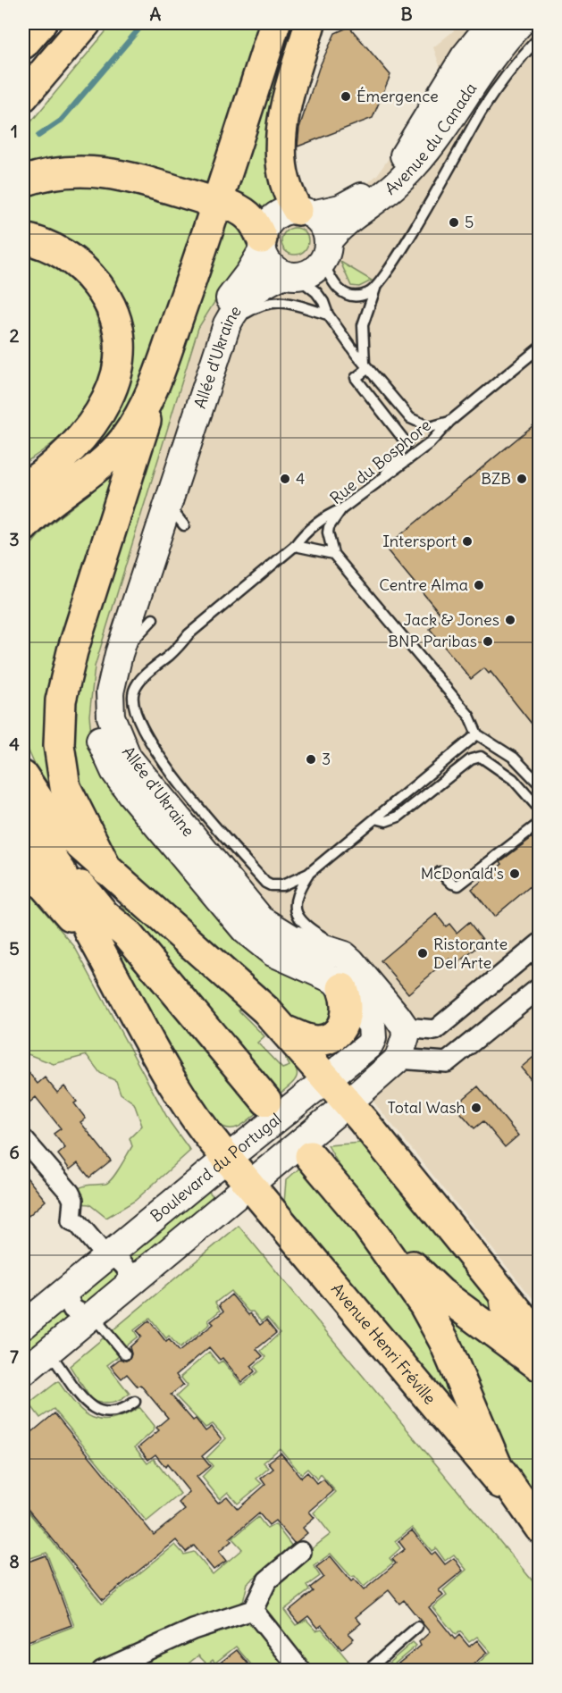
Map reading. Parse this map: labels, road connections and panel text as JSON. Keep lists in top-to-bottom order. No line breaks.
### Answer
{"streets":{"main road":["Avenue Henri Fréville"],"street":["Avenue du Canada","Allée d'Ukraine","Boulevard du Portugal"],"lane":["Rue du Bosphore"]},"crossings":[["Avenue du Canada","Allée d'Ukraine"],["Allée d'Ukraine","Boulevard du Portugal"],["Boulevard du Portugal","Avenue Henri Fréville"]],"places":["Émergence","5","4","BZB","Intersport","Centre Alma","Jack & Jones","BNP Paribas","3","McDonald's","Ristorante Del Arte","Total Wash"],"grid":{"columns":["A","B"],"rows":["1","2","3","4","5","6","7","8"]}}
